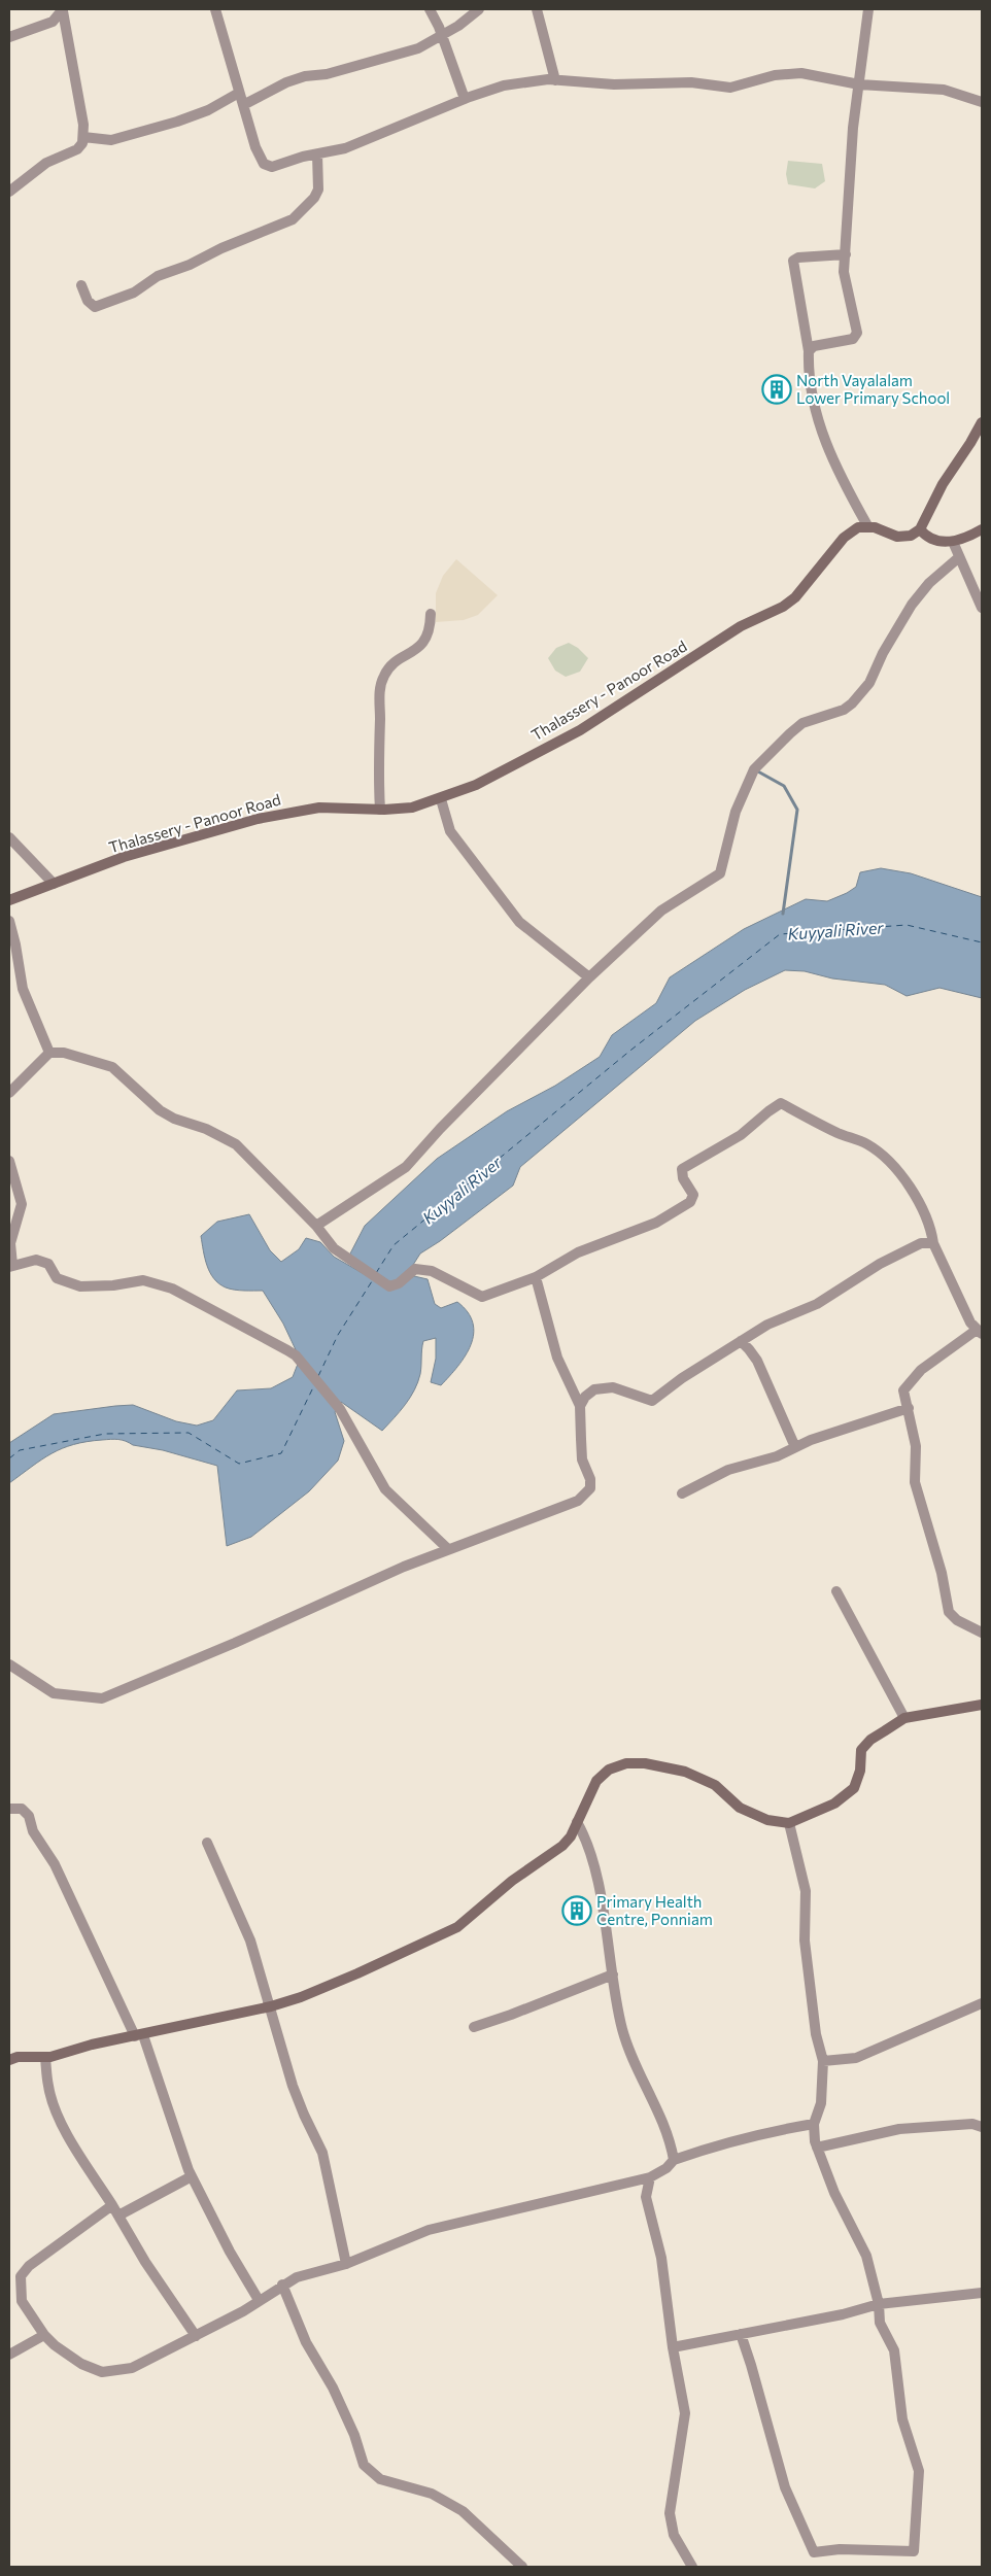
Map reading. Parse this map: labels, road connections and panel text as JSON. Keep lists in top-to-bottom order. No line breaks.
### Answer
{"streets":{"main road":["Thalassery - Panoor Road"]},"water":["Kuyyali River"],"places":{"building":["North Vayalalam Lower Primary School","Primary Health Centre, Ponniam"]}}
